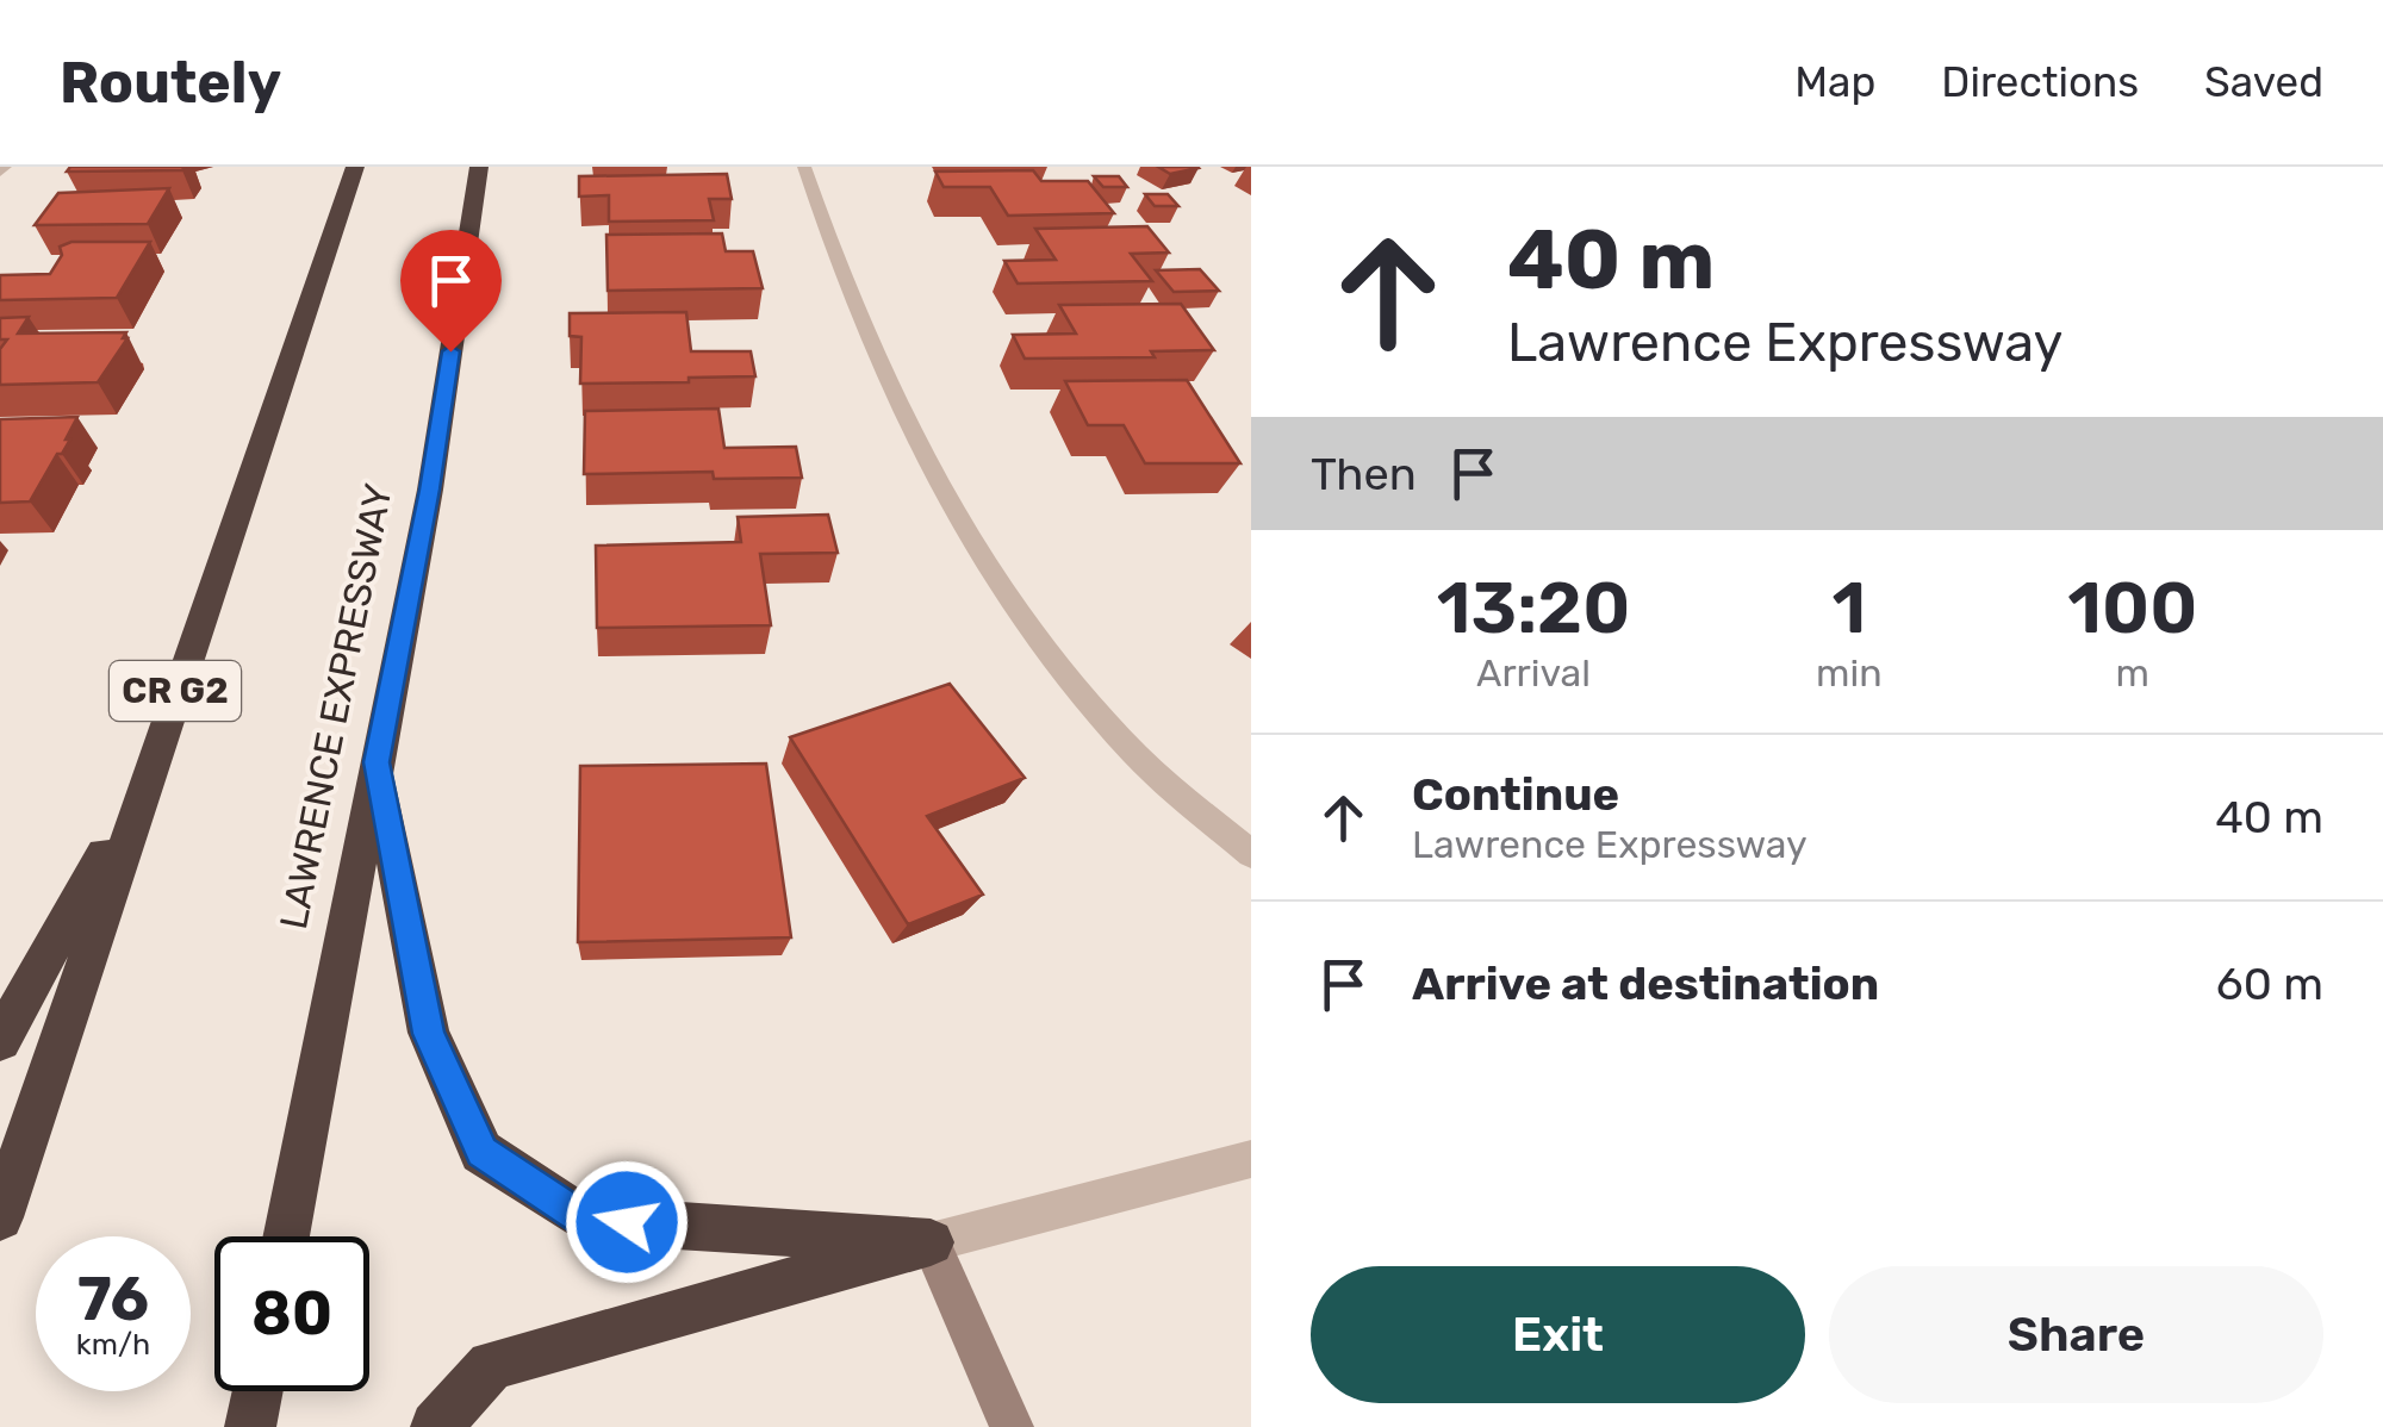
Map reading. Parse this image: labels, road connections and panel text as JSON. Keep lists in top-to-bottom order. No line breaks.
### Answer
{"streets":{"highway":["CR G2","LAWRENCE EXPRESSWAY"]},"page":{"header":"Routely","nav":["Map","Directions","Saved"],"turn":["40 m","Lawrence Expressway"],"then":"Then","eta":["13:20","Arrival","1","min","100","m"],"list":[{"name":"Continue","note":"Lawrence Expressway","value":"40 m"},{"name":"Arrive at destination","value":"60 m"}],"speed":"76 km/h","limit":"80","buttons":["Exit","Share"]}}
